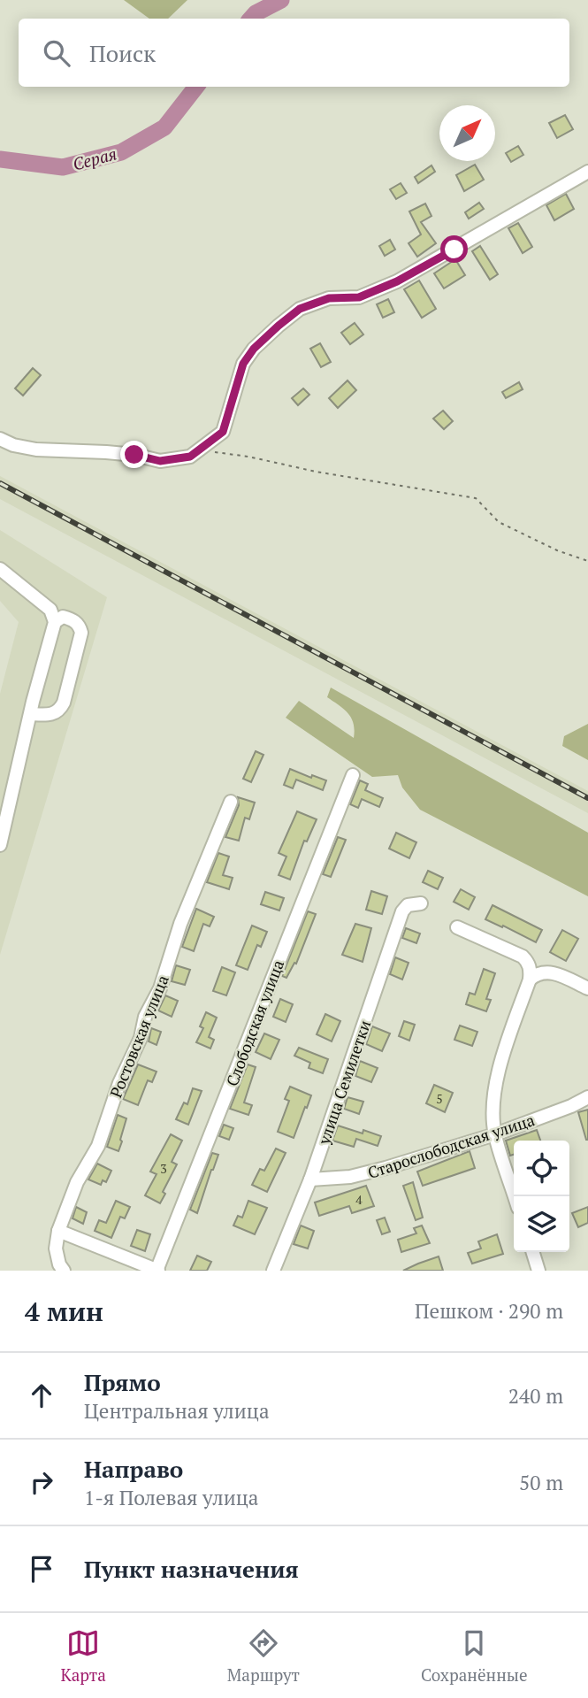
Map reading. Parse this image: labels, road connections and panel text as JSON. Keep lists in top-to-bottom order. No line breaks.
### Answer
{"streets":{"street":["Слободская улица","Ростовская улица","улица Семилетки","Старослободская улица"]},"crossings":[["улица Семилетки","Старослободская улица"]],"water":["Серая"],"house_numbers":["5","3","4"],"north":"top right","page":{"search":"Поиск","heading":["4 мин","Пешком · 290 m"],"list":[["Прямо","Центральная улица","240 m"],["Направо","1-я Полевая улица","50 m"],"Пункт назначения"],"nav":["Карта","Маршрут","Сохранённые"]}}
